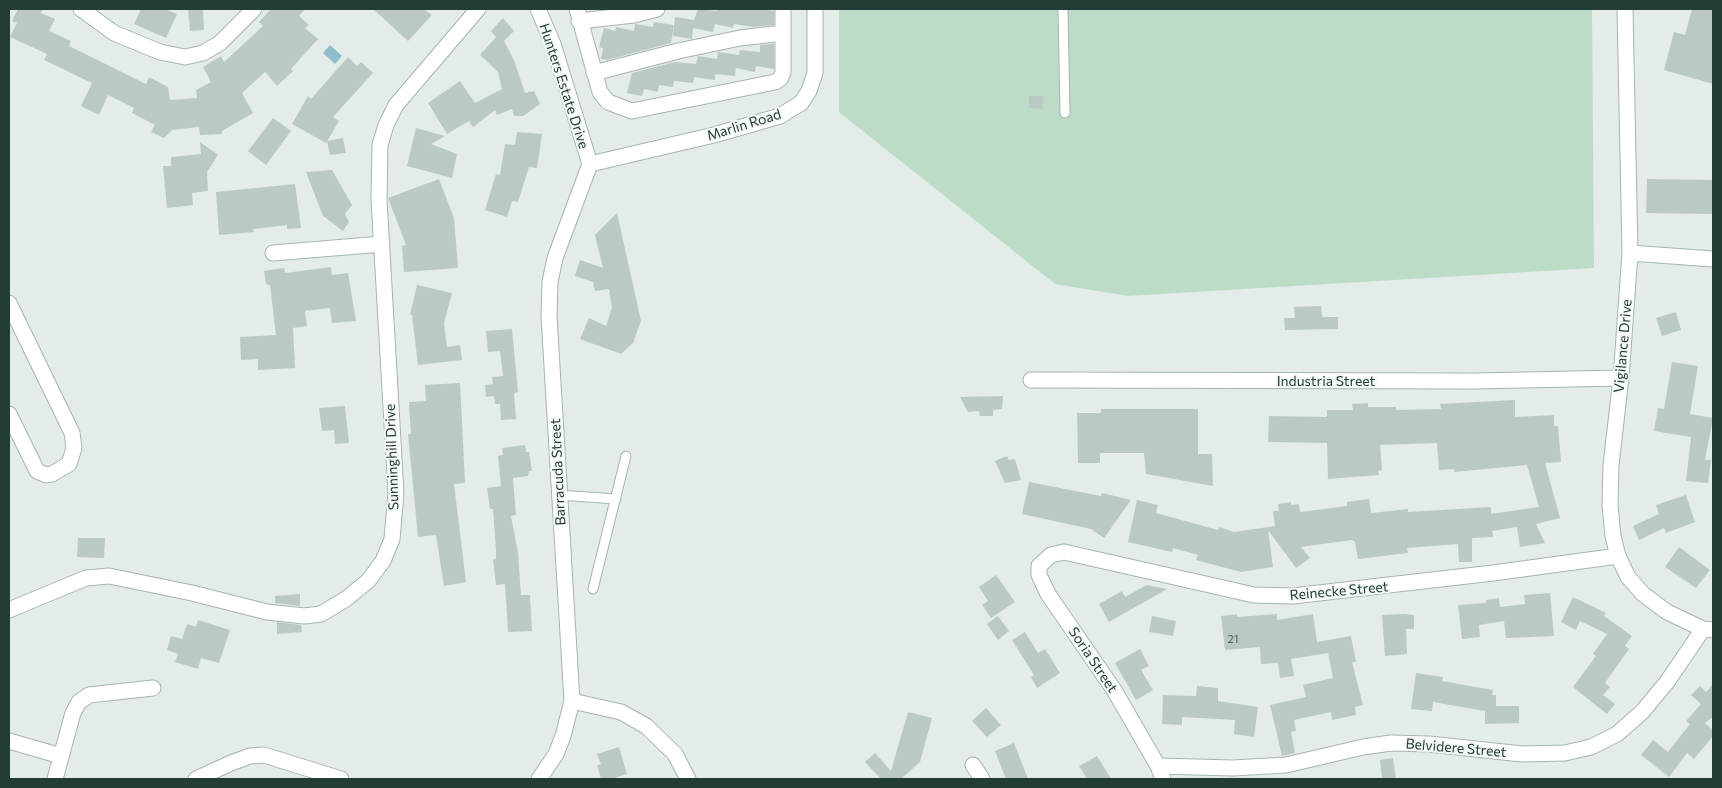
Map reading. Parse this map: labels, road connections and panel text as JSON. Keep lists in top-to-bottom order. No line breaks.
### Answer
{"streets":{"street":["Hunters Estate Drive","Marlin Road","Vigilance Drive","Industria Street","Sunninghill Drive","Barracuda Street","Reinecke Street","Soria Street","Belvidere Street"]},"crossings":[["Hunters Estate Drive","Marlin Road"],["Hunters Estate Drive","Barracuda Street"],["Marlin Road","Barracuda Street"],["Vigilance Drive","Industria Street"],["Vigilance Drive","Reinecke Street"],["Vigilance Drive","Belvidere Street"],["Reinecke Street","Soria Street"],["Soria Street","Belvidere Street"]],"house_numbers":["21"]}
